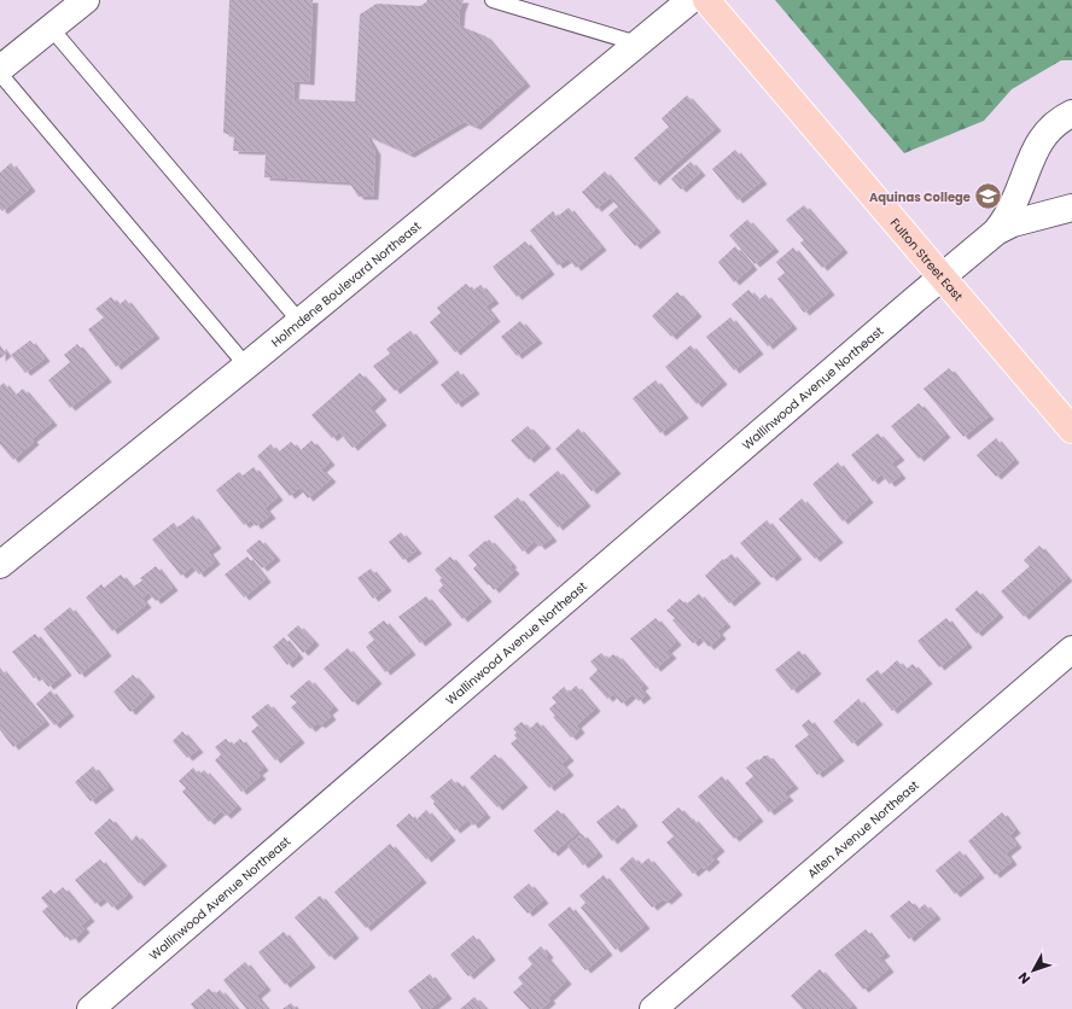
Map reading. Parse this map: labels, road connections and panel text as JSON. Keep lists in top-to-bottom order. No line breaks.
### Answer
{"streets":{"main road":["Fulton Street East"],"street":["Holmdene Boulevard Northeast","Wallinwood Avenue Northeast","Alten Avenue Northeast"]},"crossings":[["Fulton Street East","Wallinwood Avenue Northeast"]],"places":{"school or university":["Aquinas College"]},"north":"bottom left"}
